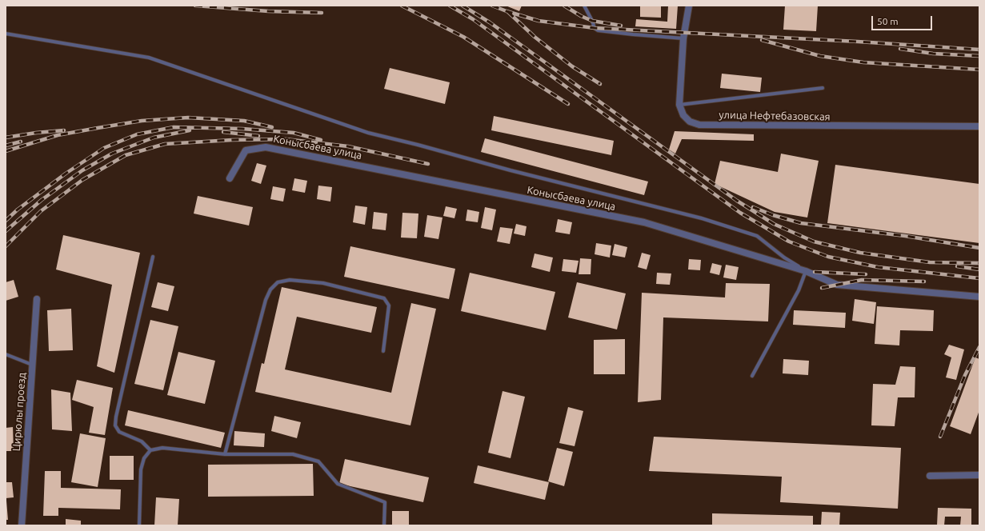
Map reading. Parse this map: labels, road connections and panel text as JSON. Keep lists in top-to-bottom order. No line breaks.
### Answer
{"streets":{"street":["улица Нефтебазовская","Конысбаева улица","Цирюлы проезд"]},"scale_bar":"50 m"}
